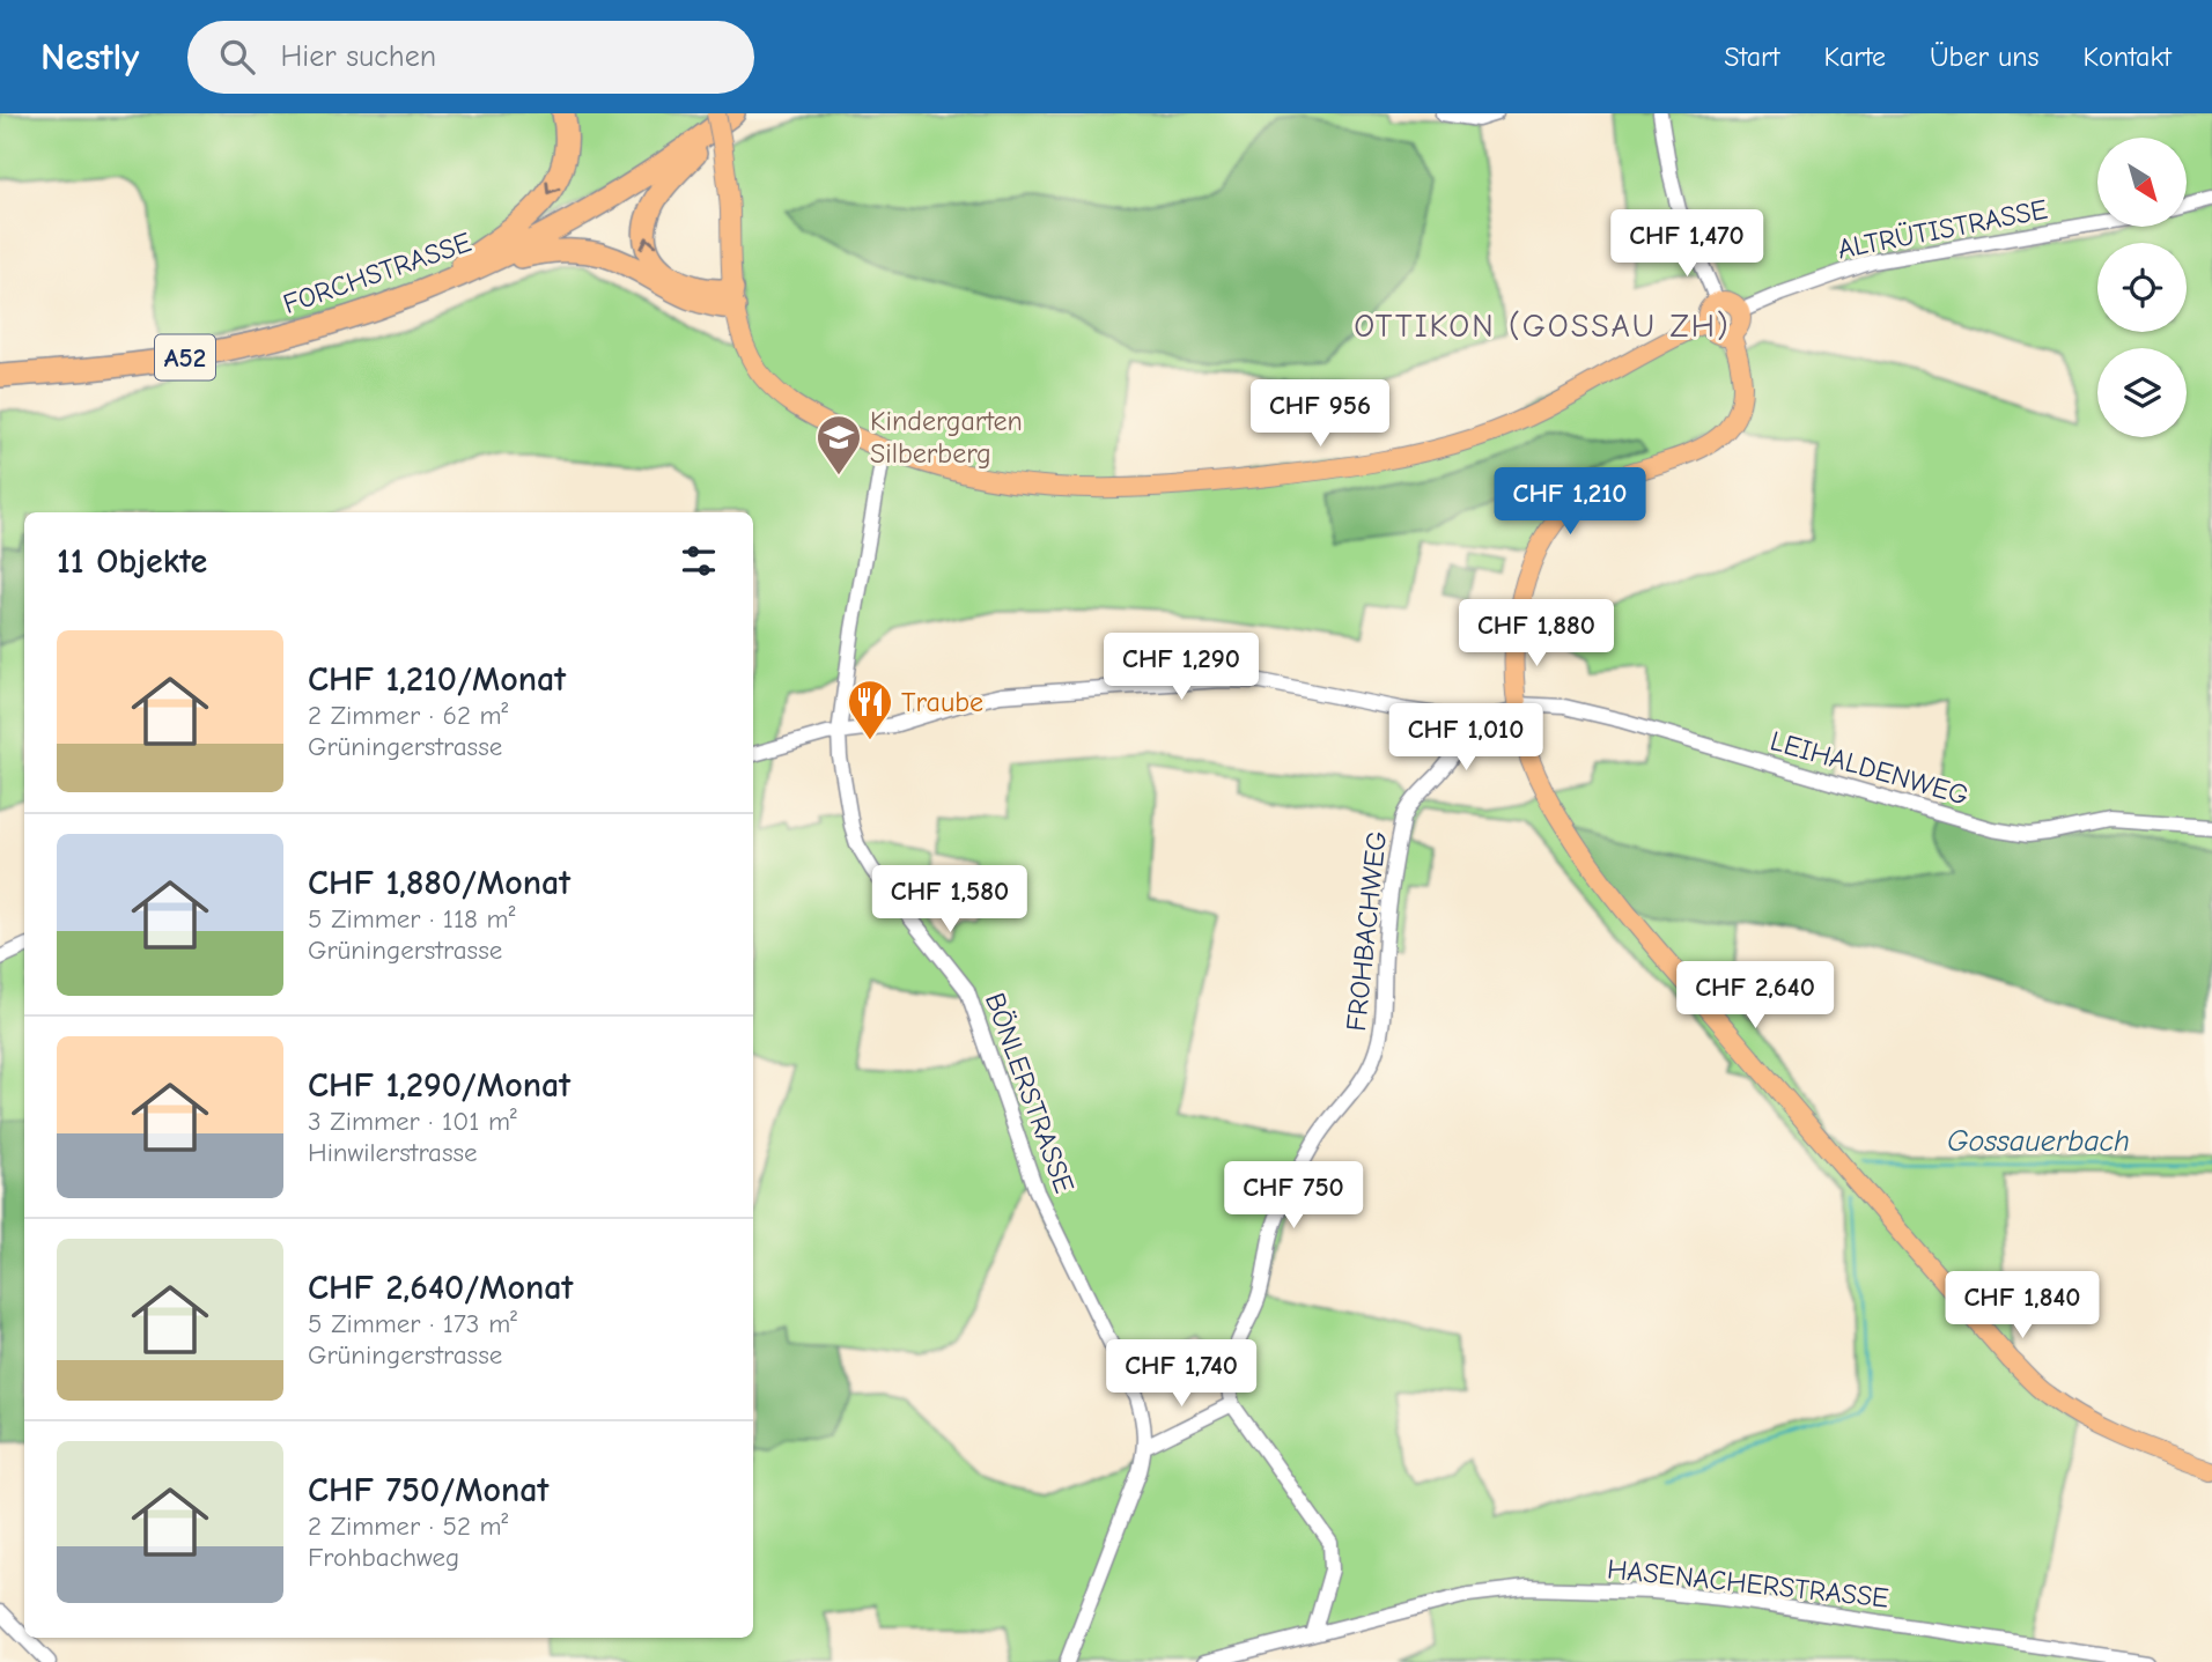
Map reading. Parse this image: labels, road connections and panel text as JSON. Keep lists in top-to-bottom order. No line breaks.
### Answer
{"streets":{"highway":["FORCHSTRASSE","A52"],"street":["ALTRÜTISTRASSE","LEIHALDENWEG","FROHBACHWEG","BÖNLERSTRASSE","HASENACHERSTRASSE"]},"crossings":[["LEIHALDENWEG","FROHBACHWEG"],["LEIHALDENWEG","BÖNLERSTRASSE"]],"districts":["OTTIKON (GOSSAU ZH)"],"water":["Gossauerbach"],"places":{"school or university":["Kindergarten Silberberg"],"restaurant":["Traube"]},"north":"bottom right","page":{"header":"Nestly","search":"Hier suchen","nav":["Start","Karte","Über uns","Kontakt"],"price":["CHF 1,470","CHF 956","CHF 1,210","CHF 1,880","CHF 1,290","CHF 1,010","CHF 1,580","CHF 2,640","CHF 750","CHF 1,840","CHF 1,740"],"heading":"11 Objekte","list":[{"name":"CHF 1,210/Monat","note":"2 Zimmer · 62 m² · Grüningerstrasse"},{"name":"CHF 1,880/Monat","note":"5 Zimmer · 118 m² · Grüningerstrasse"},{"name":"CHF 1,290/Monat","note":"3 Zimmer · 101 m² · Hinwilerstrasse"},{"name":"CHF 2,640/Monat","note":"5 Zimmer · 173 m² · Grüningerstrasse"},{"name":"CHF 750/Monat","note":"2 Zimmer · 52 m² · Frohbachweg"}]}}
